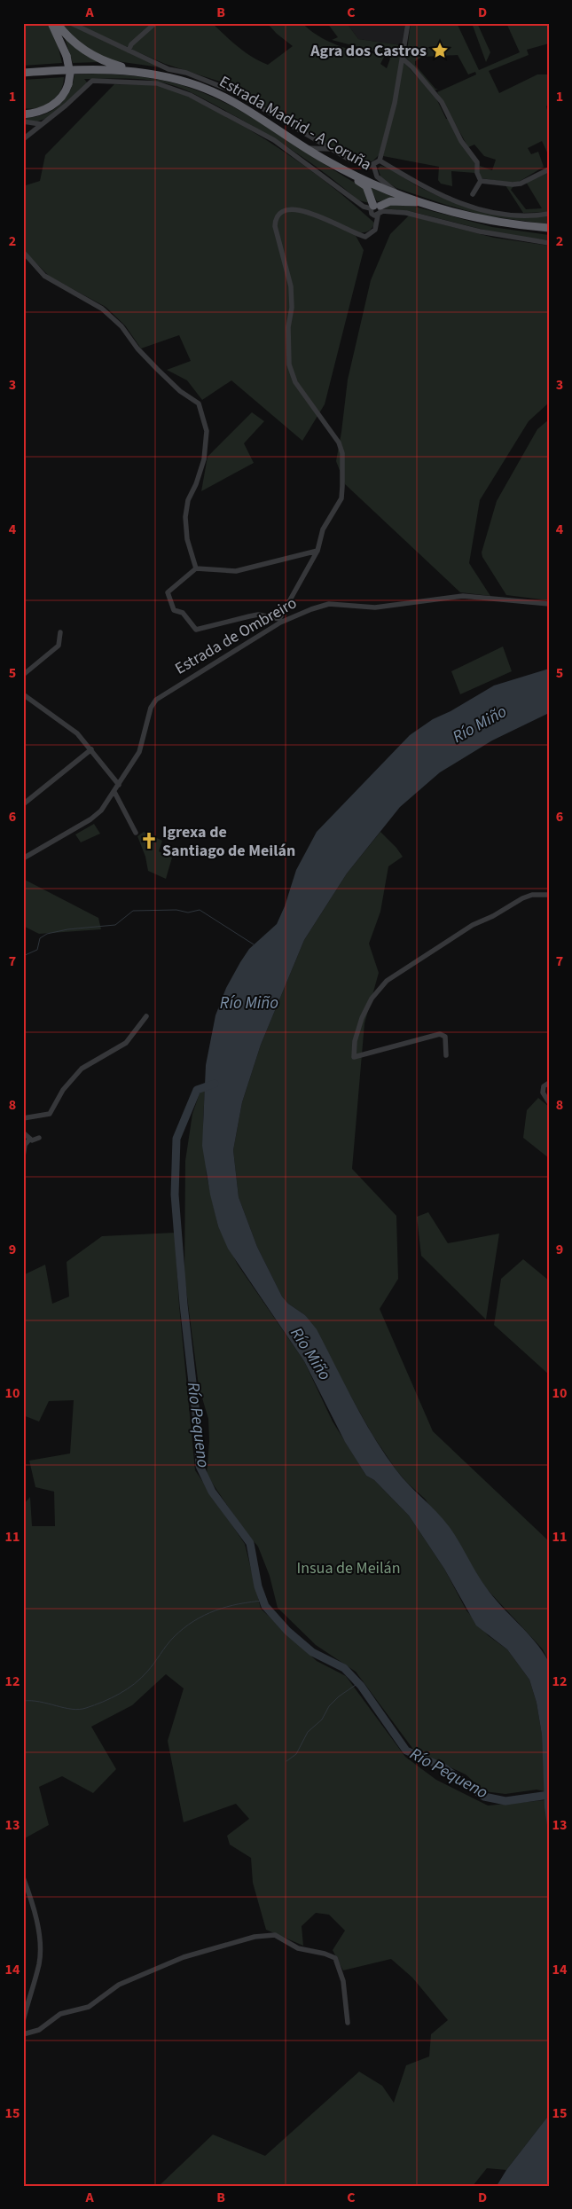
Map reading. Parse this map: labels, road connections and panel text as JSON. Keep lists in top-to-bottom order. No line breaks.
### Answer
{"streets":{"highway":["Estrada Madrid - A Coruña"],"street":["Estrada de Ombreiro"]},"water":["Río Miño","Río Pequeno"],"parks":["Insua de Meilán"],"places":{"place":["Agra dos Castros"],"church":["Igrexa de Santiago de Meilán"]},"grid":{"columns":["A","B","C","D"],"rows":["1","2","3","4","5","6","7","8","9","10","11","12","13","14","15"]}}
